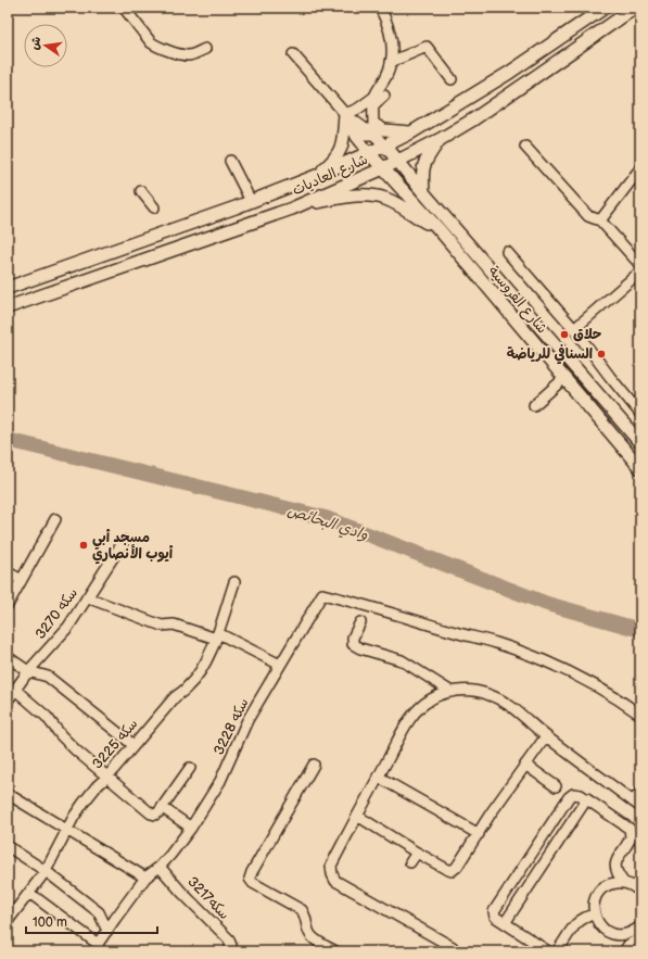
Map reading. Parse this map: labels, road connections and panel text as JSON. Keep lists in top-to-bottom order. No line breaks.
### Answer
{"streets":{"main road":["شارع العاديات","شارع الفروسية"],"street":["سكه 3270","سكه 3228","سكه 3225","سكه3217"]},"crossings":[["شارع العاديات","شارع الفروسية"],["سكه 3228","سكه3217"]],"water":["وادي البحائص"],"places":["حلاق","السنافي للرياضة","مسجد أبي أيوب الأنصاري"],"scale_bar":"100 m","north":"left"}
